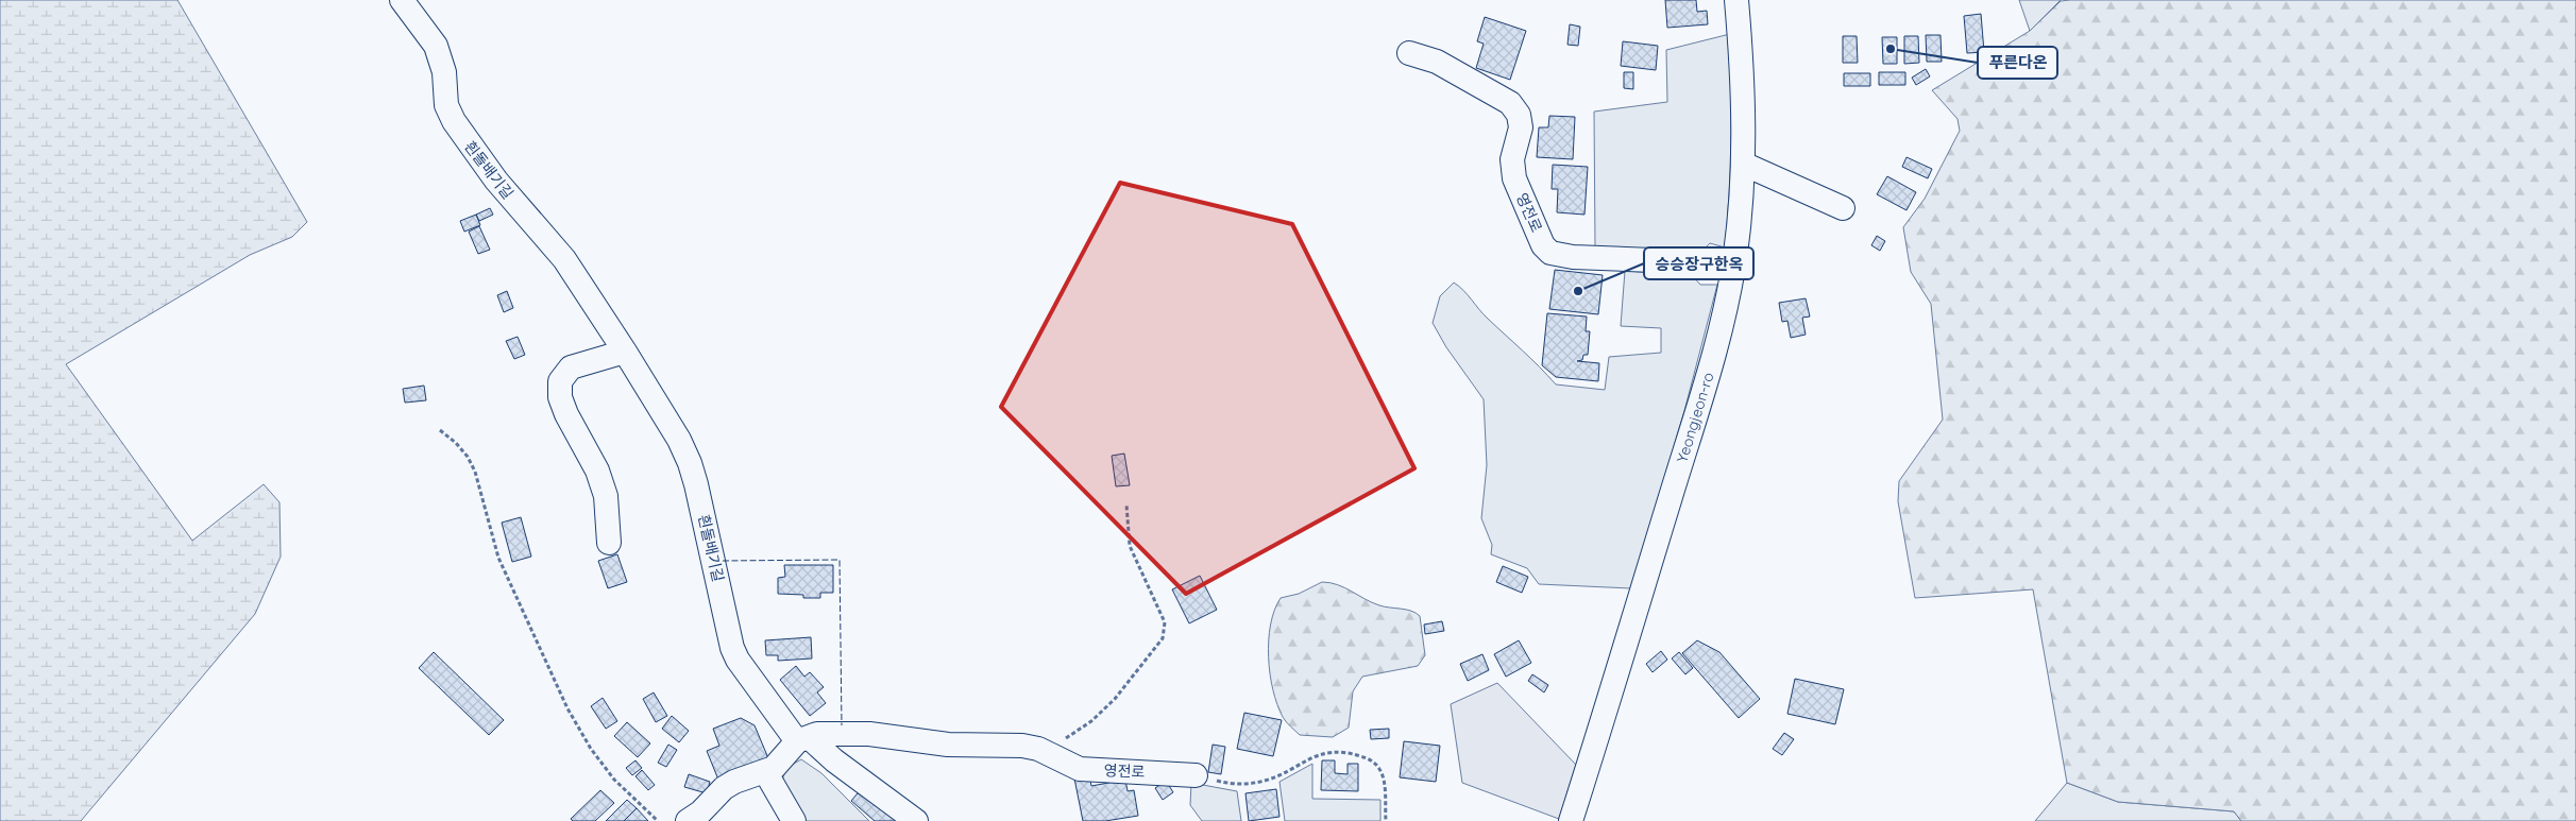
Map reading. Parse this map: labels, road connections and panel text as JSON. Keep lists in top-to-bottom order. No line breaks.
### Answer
{"streets":{"street":["흰돌배기길","영전로","Yeongjeon-ro"]},"crossings":[["흰돌배기길","영전로"],["영전로","Yeongjeon-ro"]],"places":["푸른다온","승승장구한옥"]}
